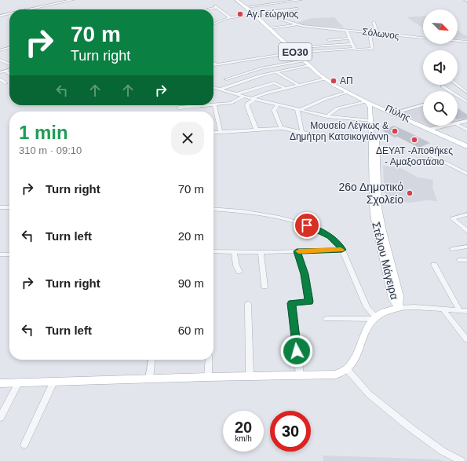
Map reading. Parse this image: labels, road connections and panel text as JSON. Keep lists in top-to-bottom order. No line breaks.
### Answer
{"streets":{"main road":["ΕΟ30","Πύλης","Στέλιου Μάγειρα"],"street":["Σόλωνος"]},"crossings":[["Σόλωνος","Πύλης"],["Πύλης","Στέλιου Μάγειρα"]],"places":["Αγ.Γεώργιος","ΑΠ","Μουσείο Λέγκως & Δημήτρη Κατσικογιάννη","ΔΕΥΑΤ -Αποθήκες - Αμαξοστάσιο","26ο Δημοτικό Σχολείο"],"north":"bottom right","page":{"turn":["70 m","Turn right"],"heading":["1 min","310 m · 09:10"],"list":[{"name":"Turn right","value":"70 m"},{"name":"Turn left","value":"20 m"},{"name":"Turn right","value":"90 m"},{"name":"Turn left","value":"60 m"}],"speed":"20 km/h","limit":"30"}}
